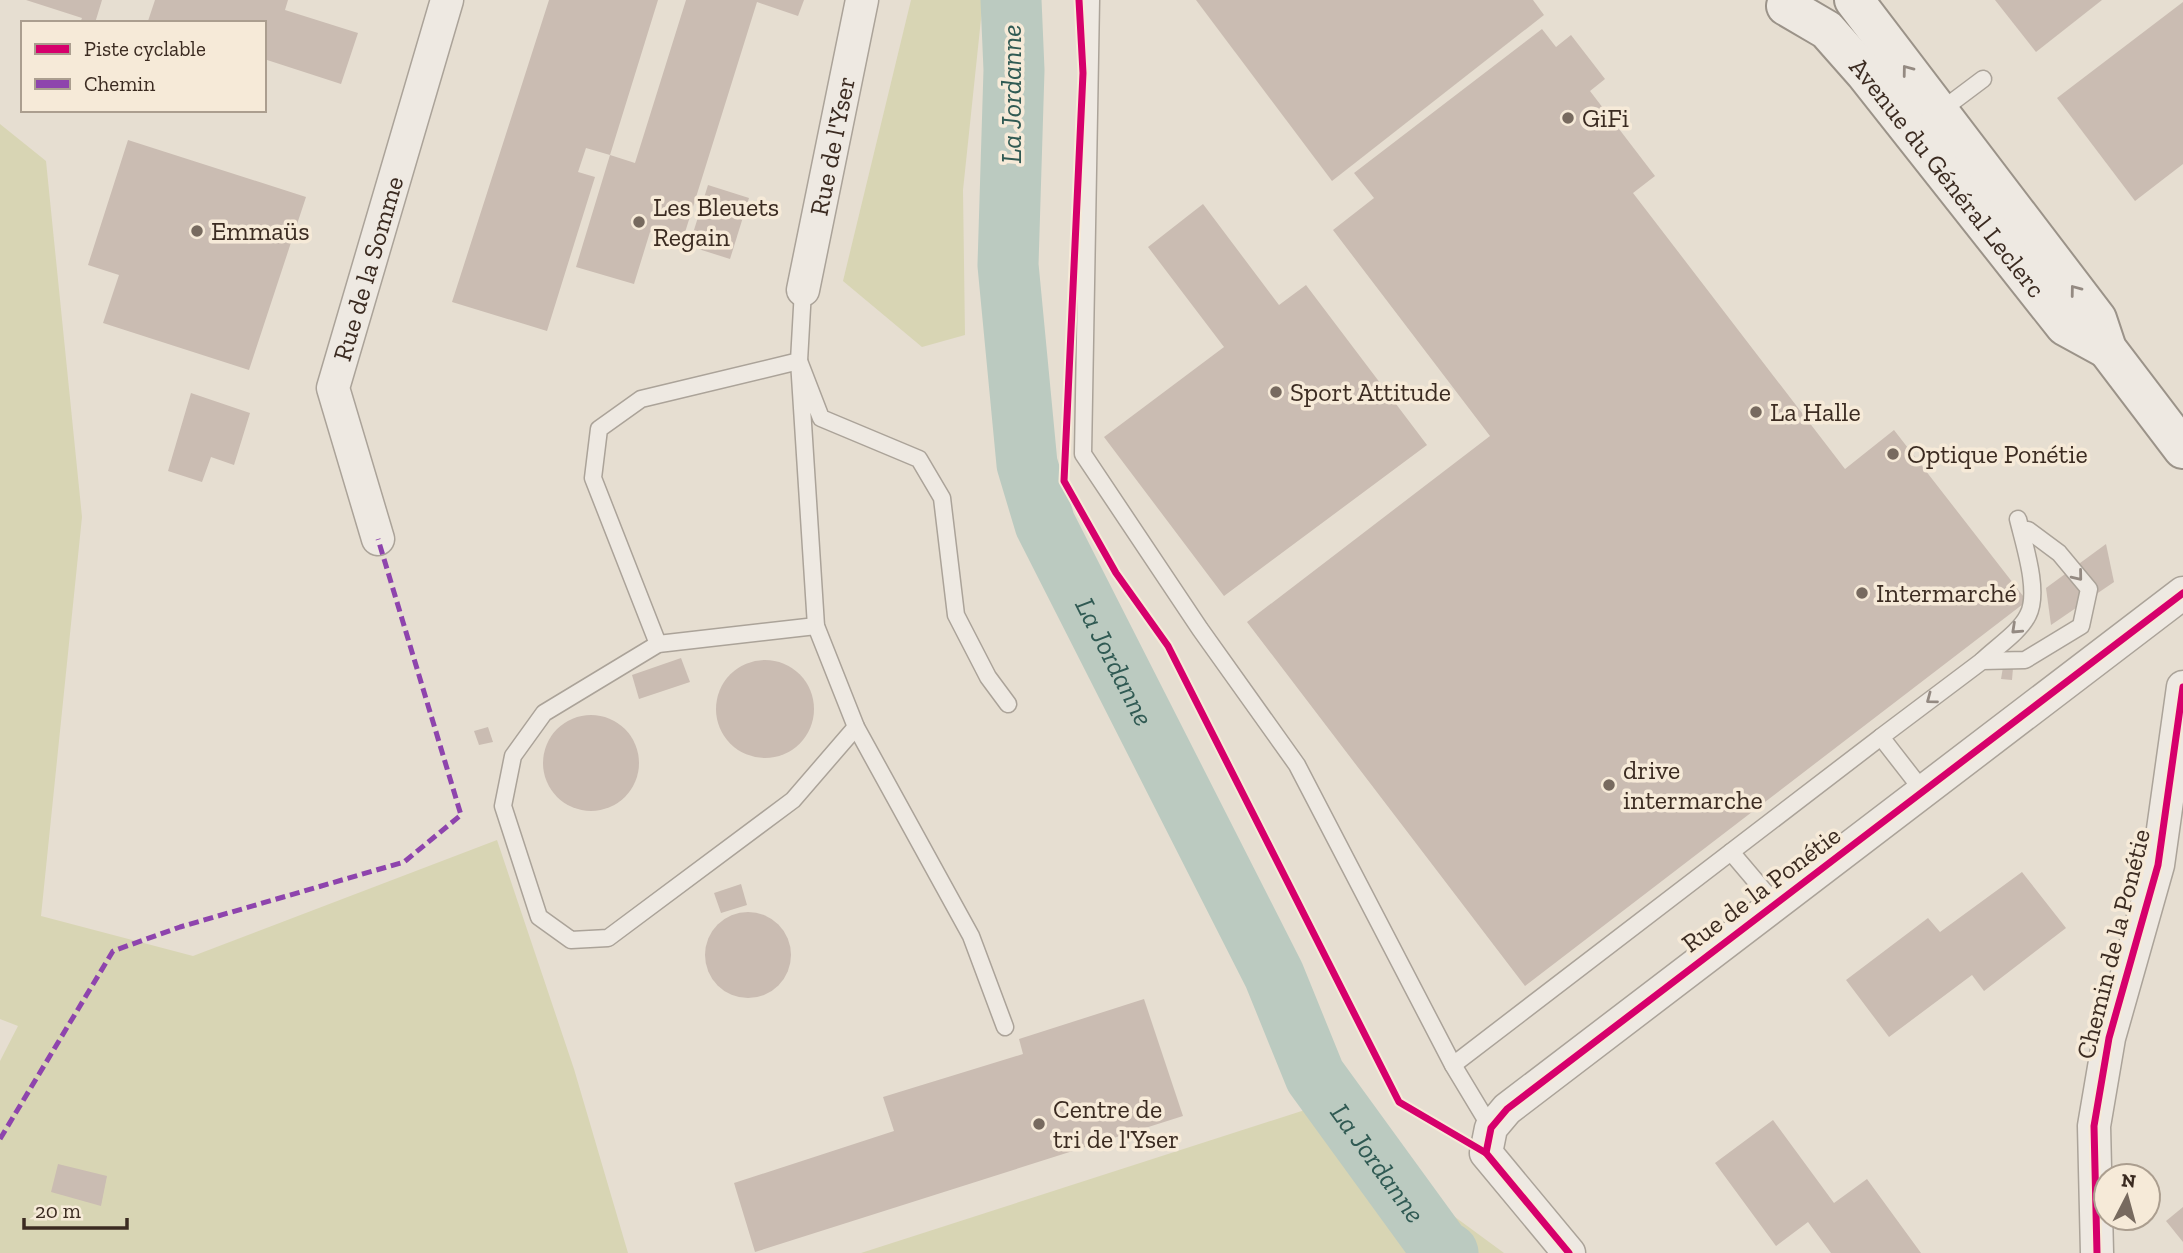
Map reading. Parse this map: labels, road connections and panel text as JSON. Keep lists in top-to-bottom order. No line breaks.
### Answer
{"streets":{"street":["Rue de l'Yser","Avenue du Général Leclerc","Rue de la Somme","Rue de la Ponétie","Chemin de la Ponétie"]},"water":["La Jordanne"],"places":["GiFi","Les Bleuets Regain","Emmaüs","Sport Attitude","La Halle","Optique Ponétie","Intermarché","drive intermarche","Centre de tri de l'Yser"],"legend":["Piste cyclable","Chemin"],"scale_bar":"20 m","north":"top"}
